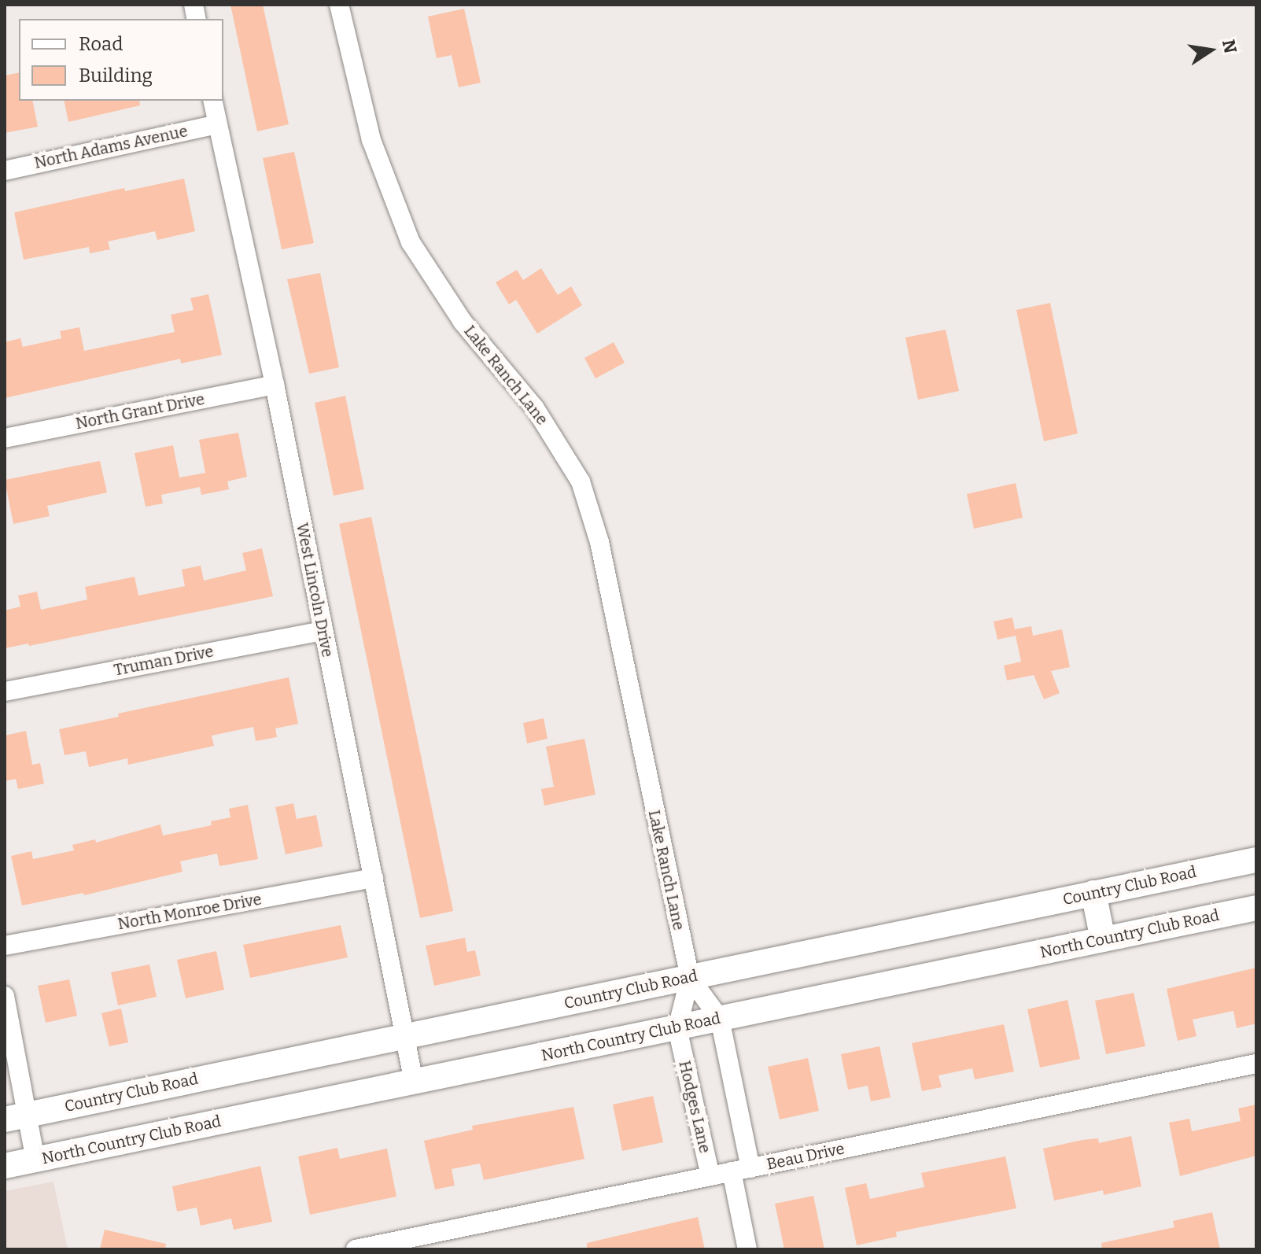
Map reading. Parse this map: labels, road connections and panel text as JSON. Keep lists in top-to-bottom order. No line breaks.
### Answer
{"streets":{"main road":["Country Club Road","North Country Club Road"],"street":["North Adams Avenue","Lake Ranch Lane","North Grant Drive","West Lincoln Drive","Truman Drive","North Monroe Drive","Hodges Lane","Beau Drive"]},"crossings":[["North Adams Avenue","West Lincoln Drive"],["Lake Ranch Lane","Country Club Road"],["Lake Ranch Lane","Hodges Lane"],["North Grant Drive","West Lincoln Drive"],["West Lincoln Drive","Truman Drive"],["West Lincoln Drive","Country Club Road"],["West Lincoln Drive","North Monroe Drive"],["West Lincoln Drive","North Country Club Road"],["Country Club Road","Hodges Lane"],["North Country Club Road","Hodges Lane"],["Hodges Lane","Beau Drive"]],"legend":["Road","Building"],"north":"right"}
